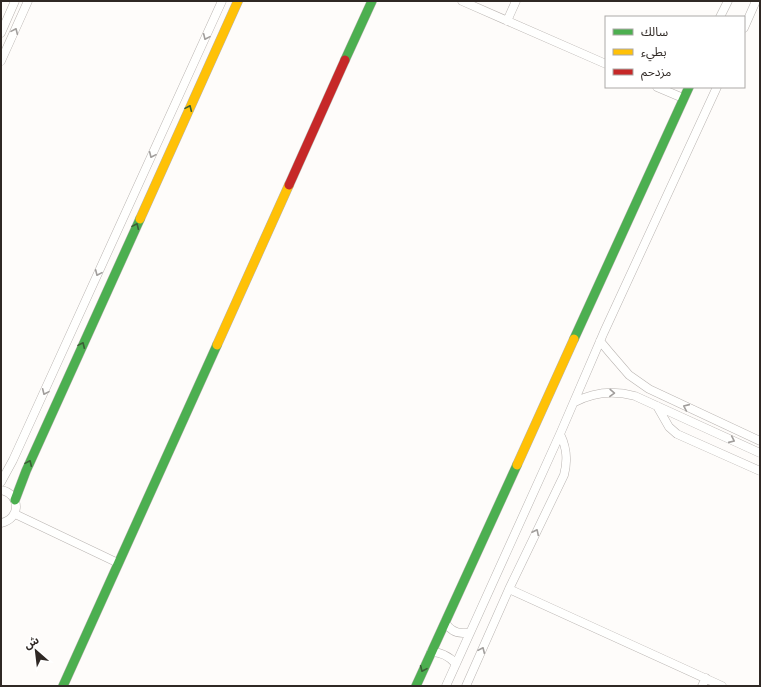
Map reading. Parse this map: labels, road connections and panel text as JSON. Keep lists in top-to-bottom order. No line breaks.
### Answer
{"legend":["سالك","بطيء","مزدحم"],"north":"top left"}
